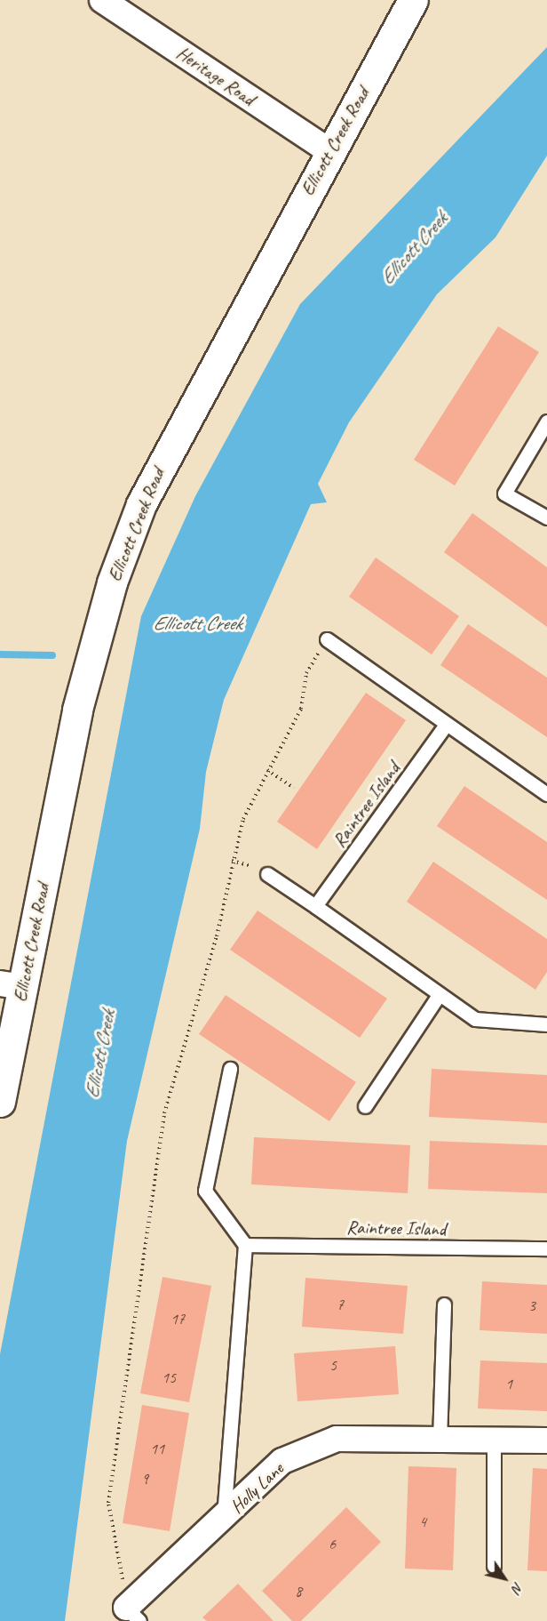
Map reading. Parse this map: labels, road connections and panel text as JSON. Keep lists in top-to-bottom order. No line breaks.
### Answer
{"streets":{"street":["Heritage Road","Ellicott Creek Road","Holly Lane"],"lane":["Raintree Island"]},"crossings":[["Heritage Road","Ellicott Creek Road"]],"water":["Ellicott Creek"],"house_numbers":["7","3","17","5","15","1","11","9","4","6","8"],"north":"bottom right"}
